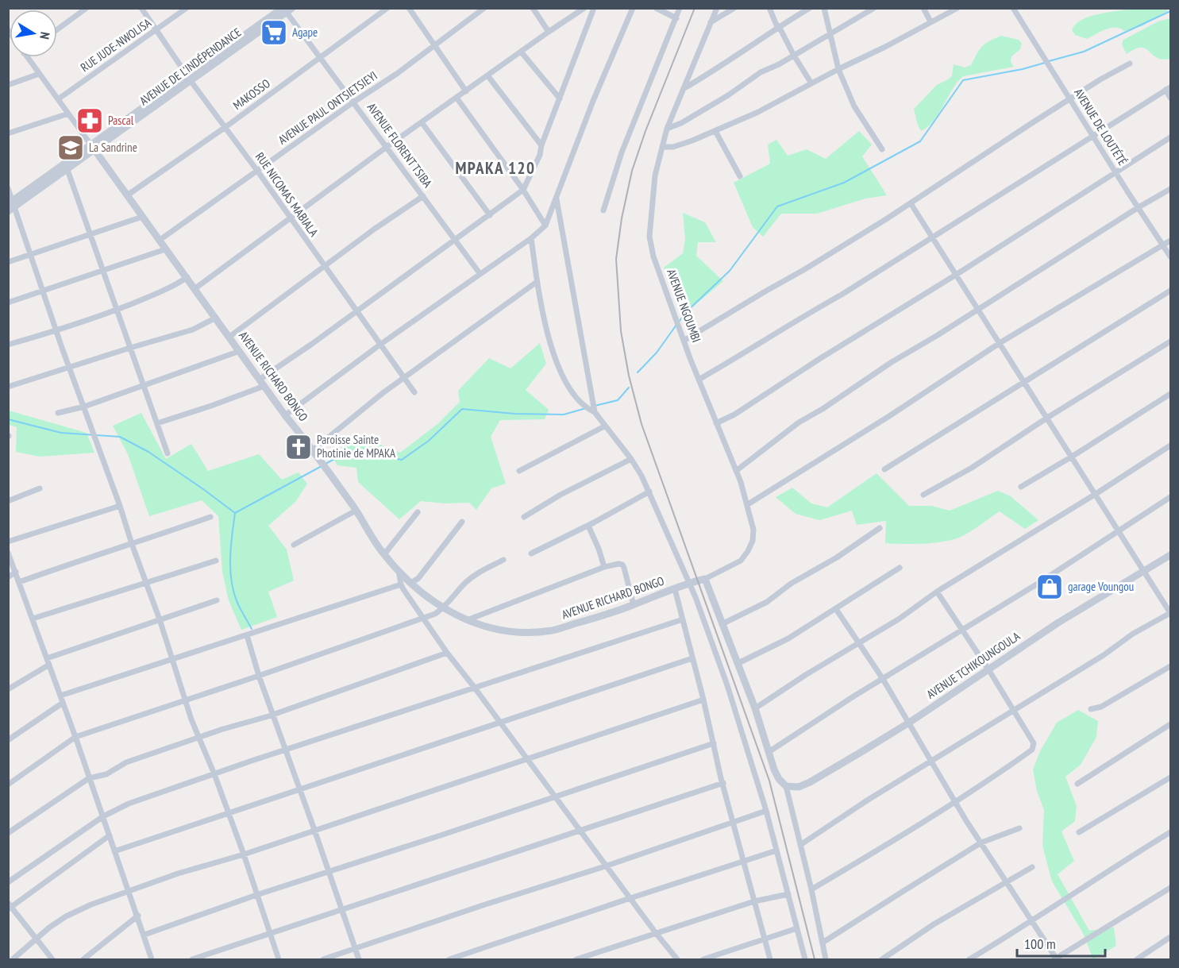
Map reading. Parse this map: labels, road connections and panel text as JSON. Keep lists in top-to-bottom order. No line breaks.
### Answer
{"streets":{"street":["RUE JUDE-NWOLISA","AVENUE DE L'INDÉPENDANCE","MAKOSSO","AVENUE PAUL ONTSIETSIEYI","AVENUE DE LOUTÉTÉ","AVENUE FLORENT TSIBA","RUE NICOMAS MABIALA","AVENUE NGOUMBI","AVENUE RICHARD BONGO","AVENUE TCHIKOUNGOULA"]},"crossings":[["RUE JUDE-NWOLISA","RUE NICOMAS MABIALA"],["RUE JUDE-NWOLISA","AVENUE RICHARD BONGO"],["AVENUE DE L'INDÉPENDANCE","AVENUE FLORENT TSIBA"],["AVENUE DE L'INDÉPENDANCE","RUE NICOMAS MABIALA"],["AVENUE DE L'INDÉPENDANCE","AVENUE RICHARD BONGO"],["MAKOSSO","AVENUE FLORENT TSIBA"],["MAKOSSO","RUE NICOMAS MABIALA"],["MAKOSSO","AVENUE RICHARD BONGO"],["AVENUE PAUL ONTSIETSIEYI","AVENUE FLORENT TSIBA"],["AVENUE PAUL ONTSIETSIEYI","RUE NICOMAS MABIALA"],["AVENUE PAUL ONTSIETSIEYI","AVENUE RICHARD BONGO"],["AVENUE NGOUMBI","AVENUE RICHARD BONGO"]],"districts":["MPAKA 120"],"places":{"supermarket":["Agape"],"pharmacy":["Pascal"],"school or university":["La Sandrine"],"church":["Paroisse Sainte Photinie de MPAKA"],"shop":["garage Voungou"]},"scale_bar":"100 m","north":"right"}
